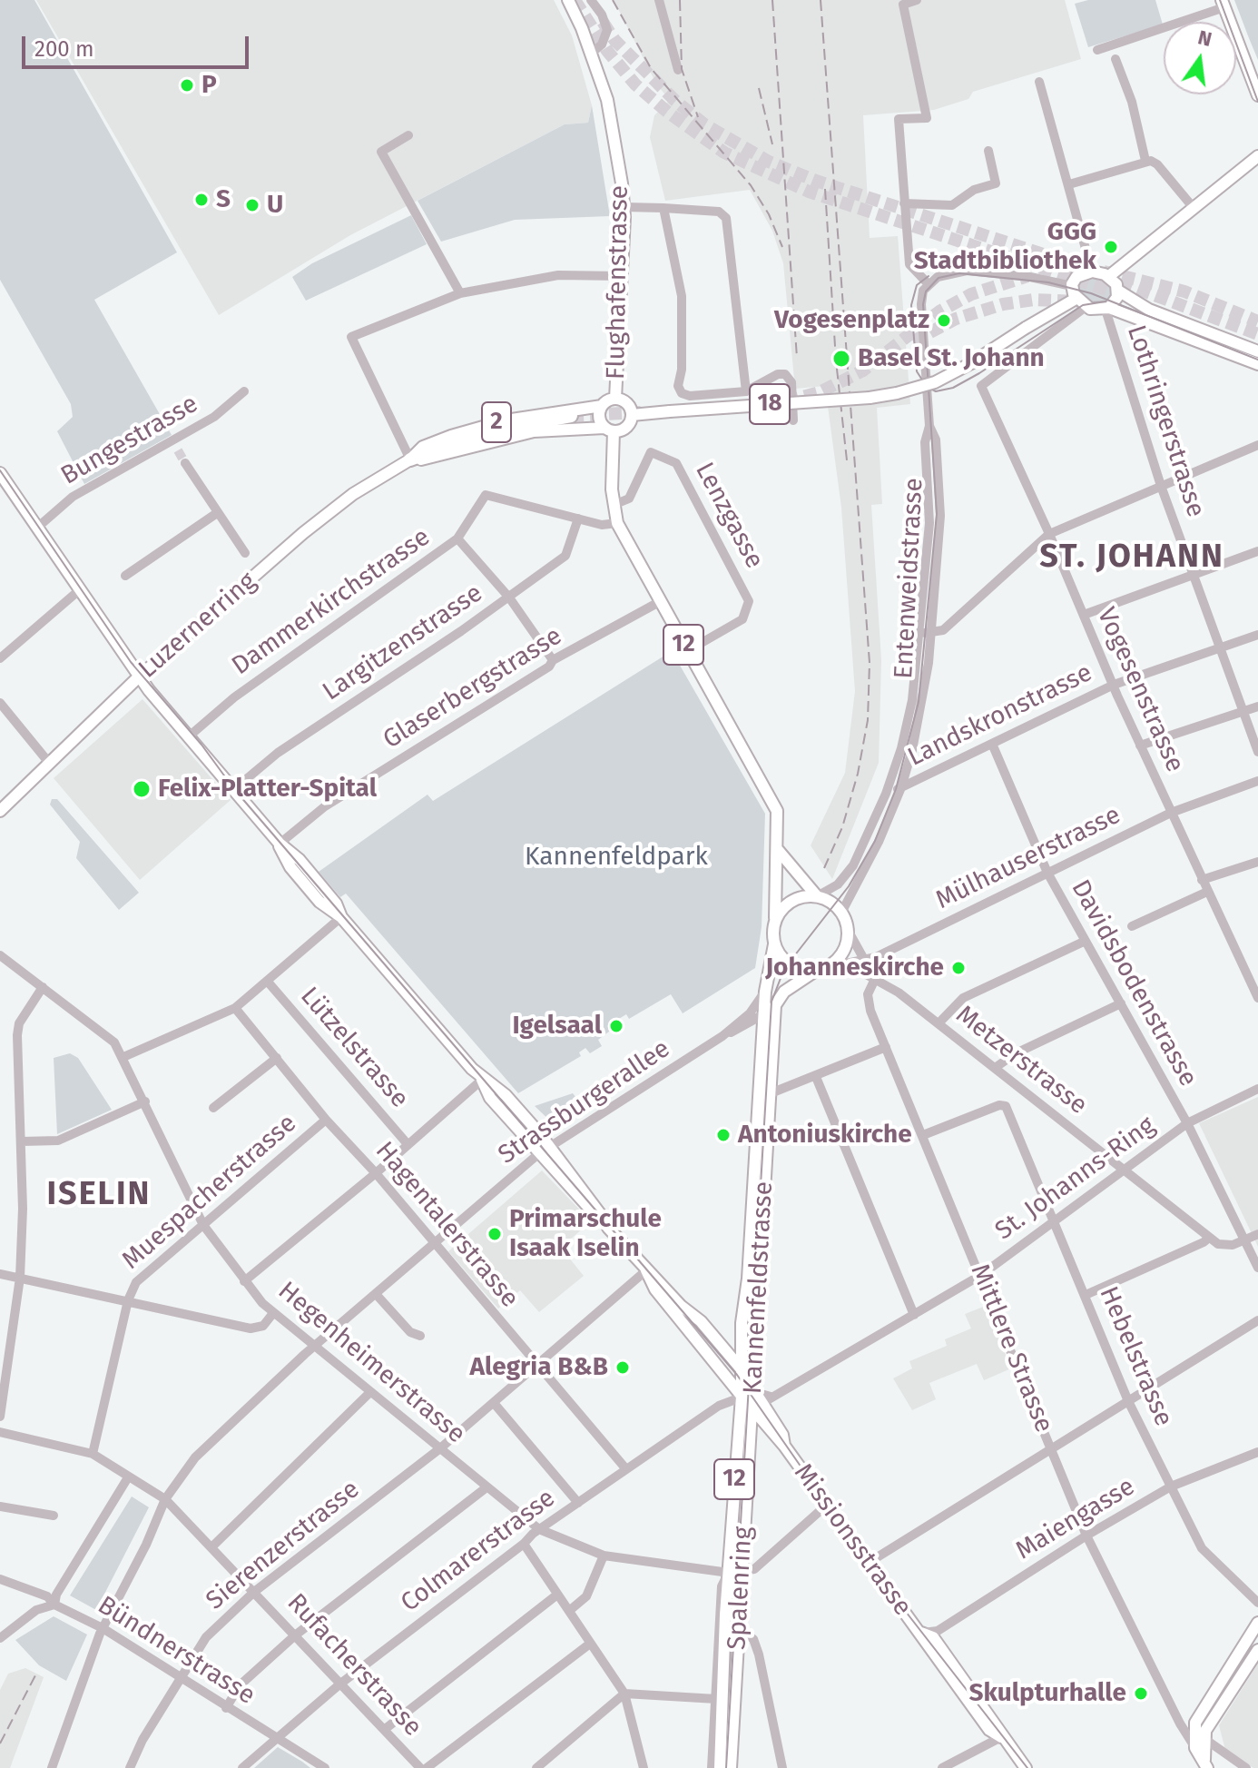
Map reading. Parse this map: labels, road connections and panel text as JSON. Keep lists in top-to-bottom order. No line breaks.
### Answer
{"streets":{"main road":["Flughafenstrasse","18","2","Luzernerring","12","Kannenfeldstrasse","Mittlere Strasse","Missionsstrasse","Spalenring"],"street":["Lothringerstrasse","Bungestrasse","Lenzgasse","Entenweidstrasse","Dammerkirchstrasse","Largitzenstrasse","Glaserbergstrasse","Vogesenstrasse","Landskronstrasse","Mülhauserstrasse","Davidsbodenstrasse","Lützelstrasse","Metzerstrasse","Strassburgerallee","St. Johanns-Ring","Muespacherstrasse","Hagentalerstrasse","Hebelstrasse","Hegenheimerstrasse","Maiengasse","Sierenzerstrasse","Colmarerstrasse","Bündnerstrasse","Rufacherstrasse"]},"crossings":[["Flughafenstrasse","18"],["Flughafenstrasse","Luzernerring"],["Flughafenstrasse","12"],["18","Lothringerstrasse"],["18","Luzernerring"],["18","12"],["18","Vogesenstrasse"],["Lothringerstrasse","Vogesenstrasse"],["Lothringerstrasse","Landskronstrasse"],["Lenzgasse","12"],["Entenweidstrasse","12"],["Entenweidstrasse","Landskronstrasse"],["Entenweidstrasse","Mülhauserstrasse"],["Entenweidstrasse","Metzerstrasse"],["Entenweidstrasse","Kannenfeldstrasse"],["Dammerkirchstrasse","Largitzenstrasse"],["Luzernerring","12"],["12","Glaserbergstrasse"],["12","Mülhauserstrasse"],["12","Metzerstrasse"],["12","Kannenfeldstrasse"],["Vogesenstrasse","Landskronstrasse"],["Vogesenstrasse","Mülhauserstrasse"],["Landskronstrasse","Davidsbodenstrasse"],["Mülhauserstrasse","Davidsbodenstrasse"],["Mülhauserstrasse","Metzerstrasse"],["Mülhauserstrasse","Kannenfeldstrasse"],["Davidsbodenstrasse","St. Johanns-Ring"],["Metzerstrasse","St. Johanns-Ring"],["Metzerstrasse","Kannenfeldstrasse"],["Metzerstrasse","Mittlere Strasse"],["Strassburgerallee","Hagentalerstrasse"],["Strassburgerallee","Kannenfeldstrasse"],["Strassburgerallee","Hegenheimerstrasse"],["Strassburgerallee","Bündnerstrasse"],["Strassburgerallee","Rufacherstrasse"],["St. Johanns-Ring","Mittlere Strasse"],["St. Johanns-Ring","Hebelstrasse"],["Muespacherstrasse","Hagentalerstrasse"],["Muespacherstrasse","Hegenheimerstrasse"],["Hagentalerstrasse","Sierenzerstrasse"],["Hagentalerstrasse","Colmarerstrasse"],["Kannenfeldstrasse","Missionsstrasse"],["Kannenfeldstrasse","Colmarerstrasse"],["Kannenfeldstrasse","Spalenring"],["Mittlere Strasse","Hebelstrasse"],["Mittlere Strasse","Maiengasse"],["Hebelstrasse","Maiengasse"],["Hegenheimerstrasse","Missionsstrasse"],["Hegenheimerstrasse","Sierenzerstrasse"],["Hegenheimerstrasse","Colmarerstrasse"],["Hegenheimerstrasse","Spalenring"],["Maiengasse","Missionsstrasse"],["Missionsstrasse","Sierenzerstrasse"],["Missionsstrasse","Colmarerstrasse"],["Missionsstrasse","Spalenring"],["Sierenzerstrasse","Bündnerstrasse"],["Sierenzerstrasse","Rufacherstrasse"],["Colmarerstrasse","Spalenring"],["Colmarerstrasse","Bündnerstrasse"],["Colmarerstrasse","Rufacherstrasse"]],"districts":["ST. JOHANN","ISELIN"],"parks":["Kannenfeldpark"],"places":["P","S","U","GGG Stadtbibliothek","Vogesenplatz","Basel St. Johann","Felix-Platter-Spital","Johanneskirche","Igelsaal","Antoniuskirche","Primarschule Isaak Iselin","Alegria B&B","Skulpturhalle"],"scale_bar":"200 m","north":"top"}
